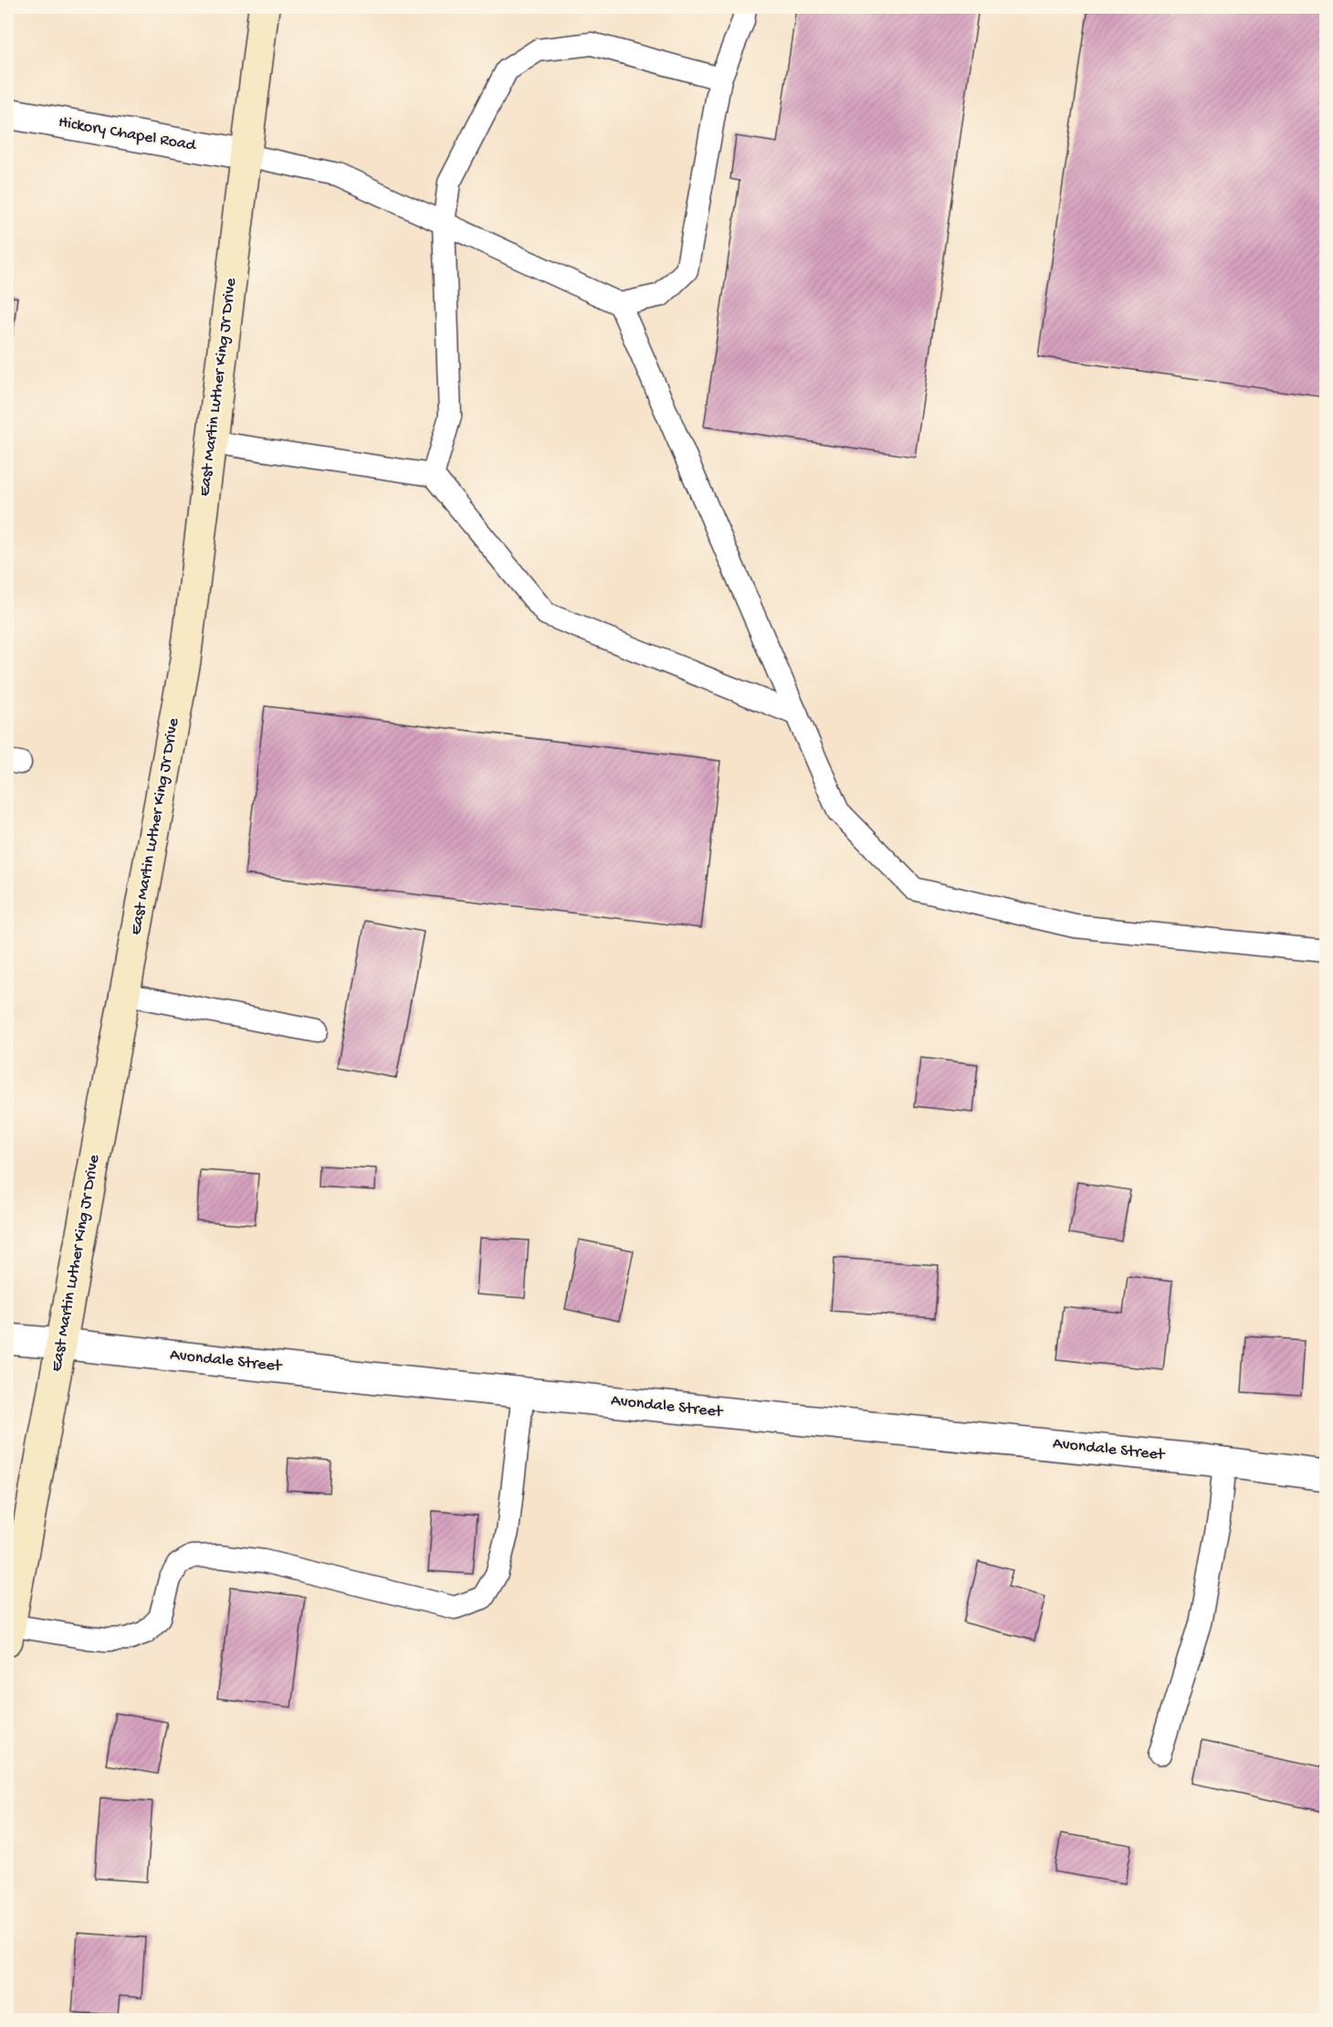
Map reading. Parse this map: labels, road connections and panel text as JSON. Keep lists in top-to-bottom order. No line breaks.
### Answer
{"streets":{"main road":["East Martin Luther King Jr Drive"],"street":["Hickory Chapel Road","Avondale Street"]},"crossings":[["Hickory Chapel Road","East Martin Luther King Jr Drive"],["East Martin Luther King Jr Drive","Avondale Street"]]}
